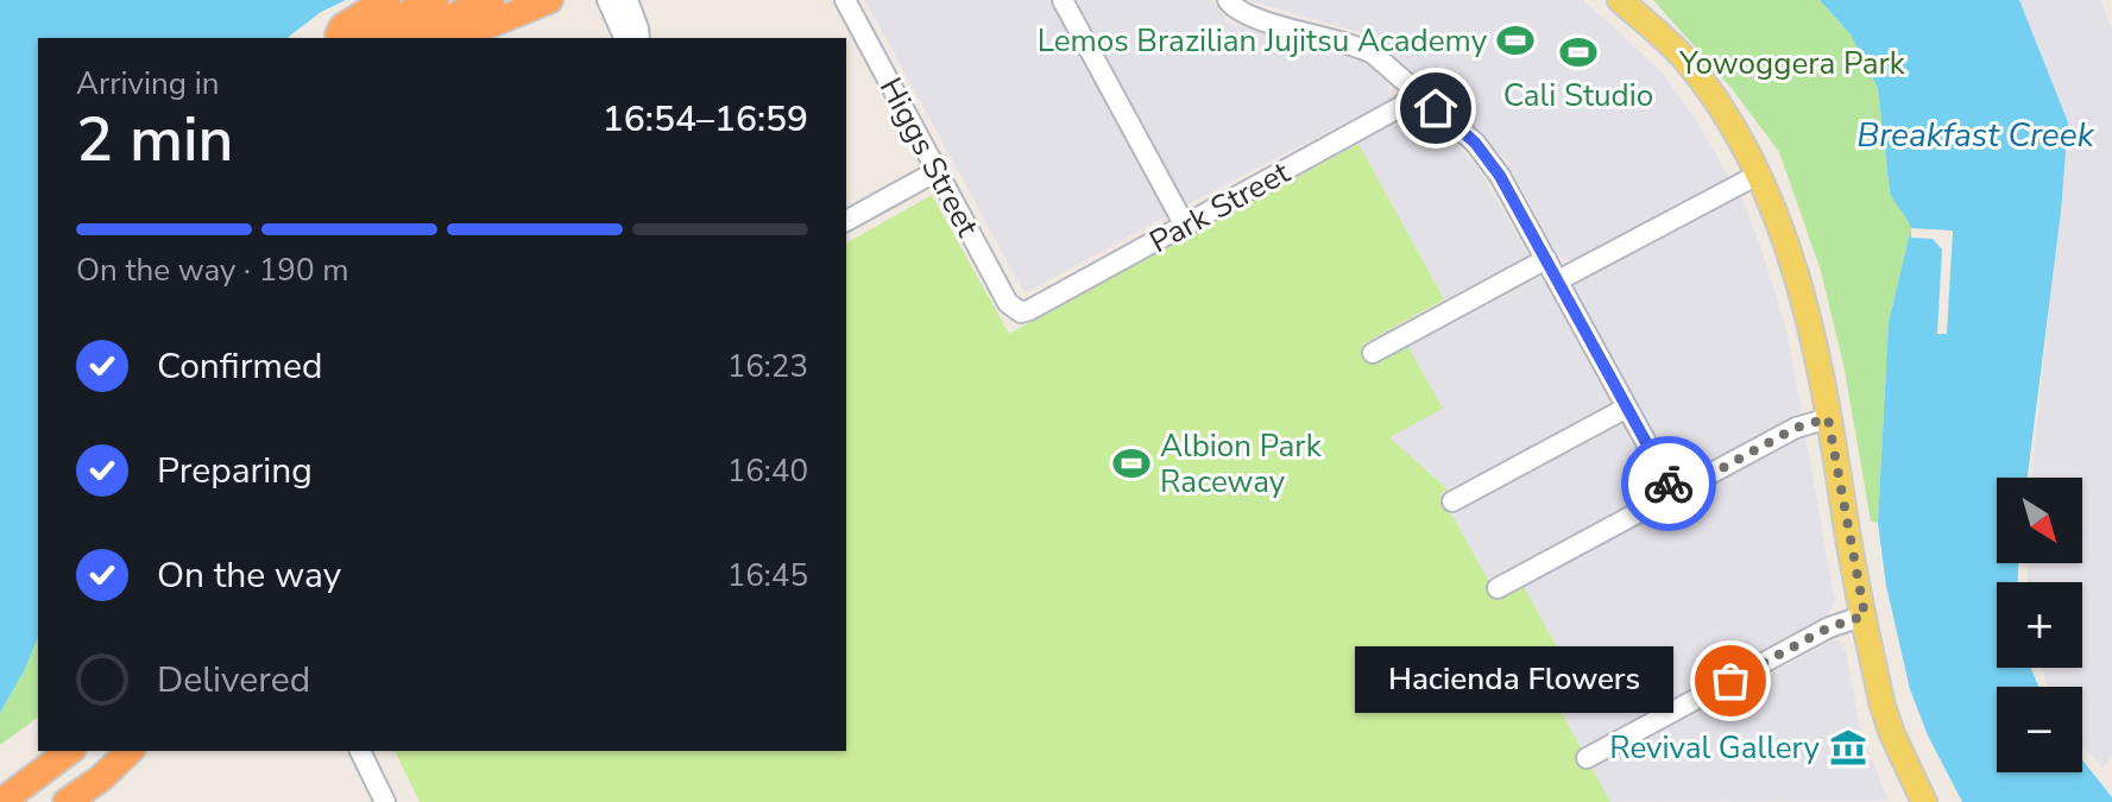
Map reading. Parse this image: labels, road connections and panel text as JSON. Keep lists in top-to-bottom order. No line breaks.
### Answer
{"streets":{"street":["Higgs Street","Park Street"]},"crossings":[["Higgs Street","Park Street"]],"water":["Breakfast Creek"],"parks":["Yowoggera Park"],"places":{"sports":["Lemos Brazilian Jujitsu Academy","Cali Studio","Albion Park Raceway"],"other":["Hacienda Flowers"],"museum":["Revival Gallery"]},"north":"bottom right","page":{"heading":["2 min","Arriving in","16:54–16:59"],"bar":"On the way · 190 m","list":[["Confirmed","16:23"],["Preparing","16:40"],["On the way","16:45"],"Delivered"],"map_buttons":["+","−"],"bubble":"Hacienda Flowers"}}
